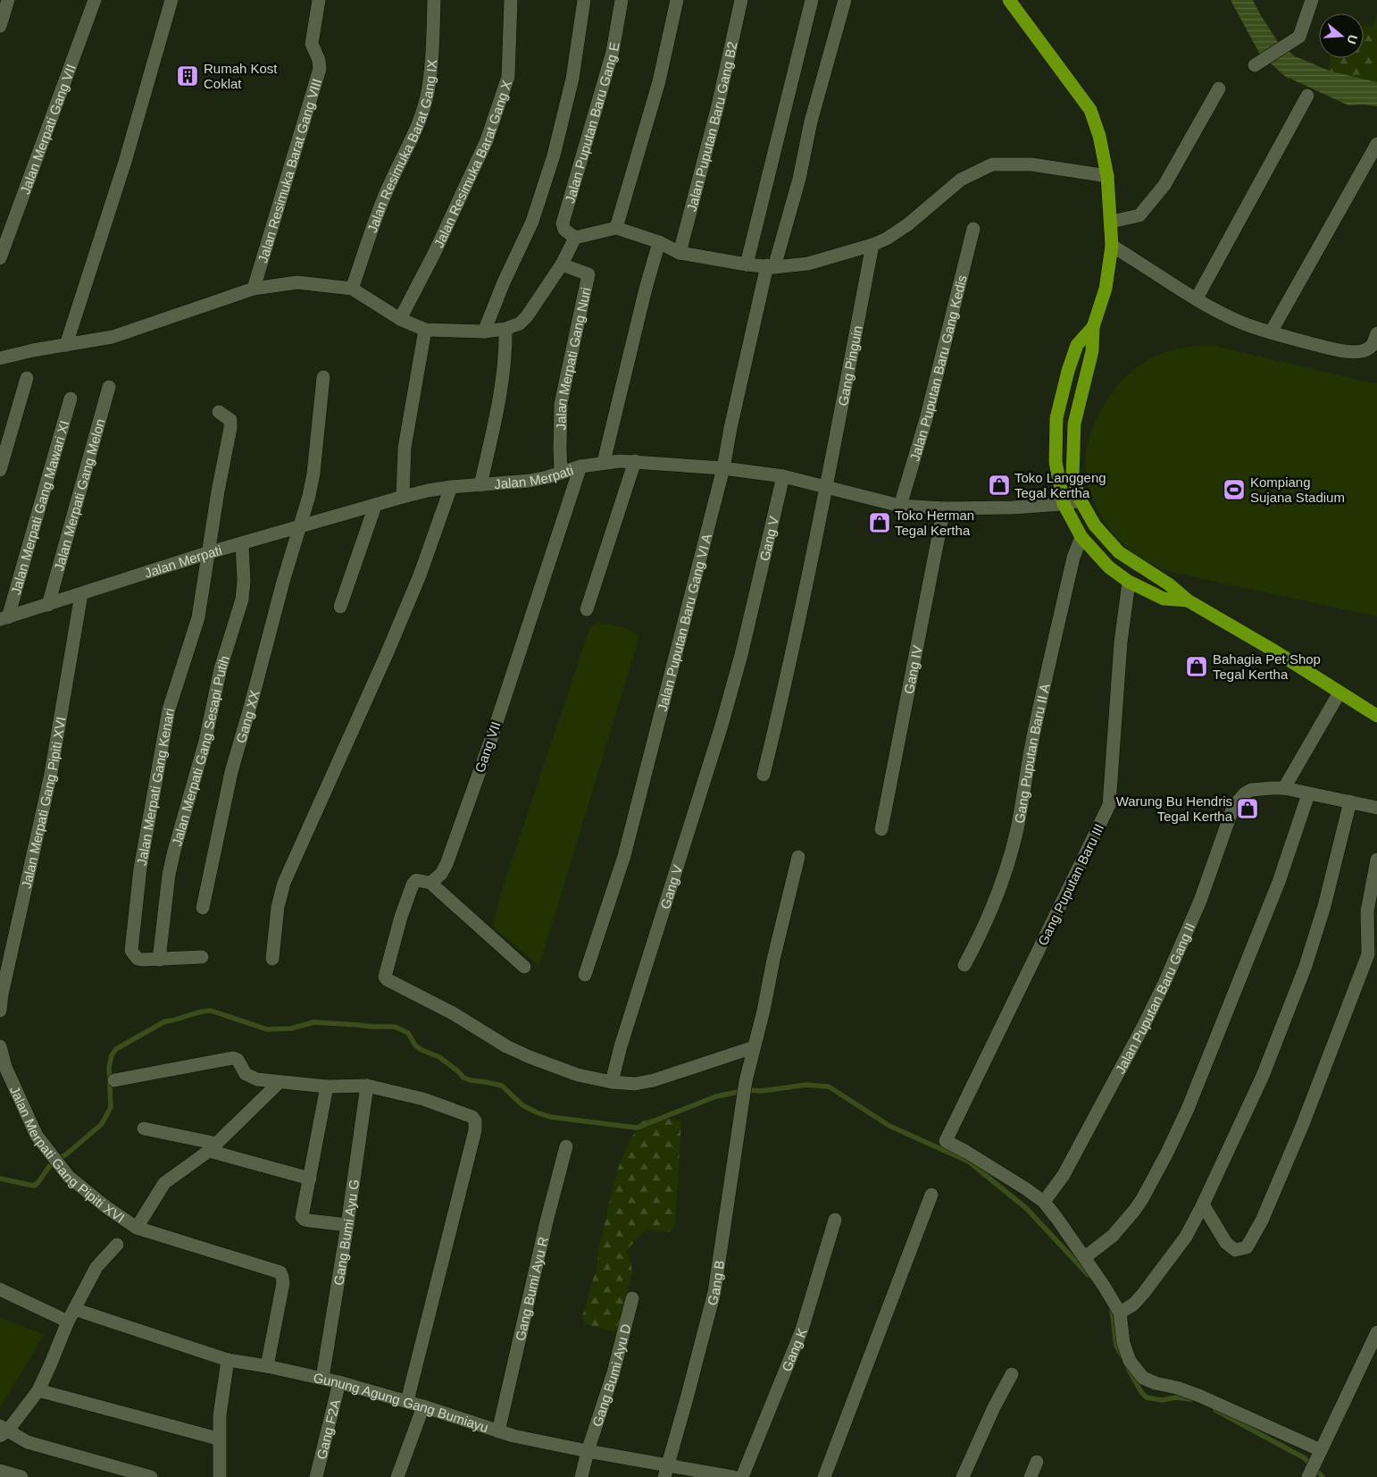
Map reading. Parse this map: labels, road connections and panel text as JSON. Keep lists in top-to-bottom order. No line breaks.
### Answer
{"streets":{"street":["Jalan Puputan Baru Gang E","Jalan Puputan Baru Gang B2","Jalan Merpati Gang VII","Jalan Resimuka Barat Gang IX","Jalan Resimuka Barat Gang X","Jalan Resimuka Barat Gang VIII","Jalan Merpati Gang Nuri","Gang Pinguin","Jalan Puputan Baru Gang Kedis","Jalan Merpati","Jalan Merpati Gang Melon","Jalan Merpati Gang Mawari XI","Gang V","Jalan Puputan Baru Gang VI A","Gang IV","Gang XX","Gang VII","Jalan Merpati Gang Sesapi Putih","Gang Puputan Baru II A","Jalan Merpati Gang Kenari","Jalan Merpati Gang Pipiti XVI","Gang Puputan Baru III","Jalan Puputan Baru Gang II","Gang Bumi Ayu G","Gang B","Gang Bumi Ayu R","Gang K","Gang Bumi Ayu D","Gunung Agung Gang Bumiayu","Gang F2A"]},"crossings":[["Jalan Merpati Gang Nuri","Jalan Merpati"],["Gang Pinguin","Jalan Merpati"],["Jalan Puputan Baru Gang Kedis","Jalan Merpati"],["Jalan Merpati","Jalan Merpati Gang Melon"],["Jalan Merpati","Jalan Merpati Gang Mawari XI"],["Jalan Merpati","Gang V"],["Jalan Merpati","Jalan Puputan Baru Gang VI A"],["Jalan Merpati","Gang IV"],["Jalan Merpati","Gang XX"],["Jalan Merpati","Gang VII"],["Jalan Merpati","Jalan Merpati Gang Sesapi Putih"],["Jalan Merpati","Jalan Merpati Gang Kenari"],["Jalan Merpati","Jalan Merpati Gang Pipiti XVI"],["Jalan Merpati Gang Sesapi Putih","Jalan Merpati Gang Kenari"],["Jalan Merpati Gang Pipiti XVI","Gunung Agung Gang Bumiayu"],["Gang Puputan Baru III","Jalan Puputan Baru Gang II"],["Gang Bumi Ayu G","Gunung Agung Gang Bumiayu"],["Gang B","Gunung Agung Gang Bumiayu"],["Gang Bumi Ayu R","Gunung Agung Gang Bumiayu"],["Gang Bumi Ayu D","Gunung Agung Gang Bumiayu"],["Gunung Agung Gang Bumiayu","Gang F2A"]],"places":{"building":["Rumah Kost Coklat"],"shop":["Toko Langgeng Tegal Kertha","Toko Herman Tegal Kertha","Bahagia Pet Shop Tegal Kertha","Warung Bu Hendris Tegal Kertha"],"sports":["Kompiang Sujana Stadium"]},"north":"right"}
